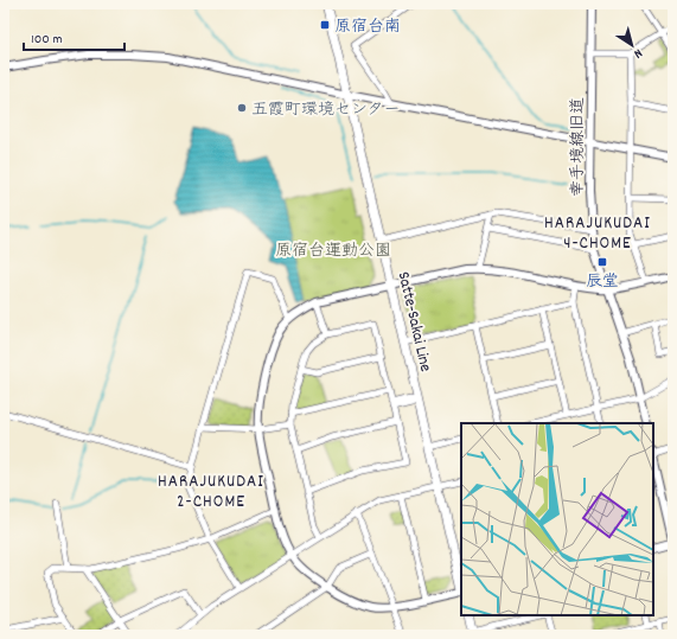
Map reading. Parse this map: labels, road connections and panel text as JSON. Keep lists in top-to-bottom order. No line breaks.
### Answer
{"streets":{"main road":["Satte-Sakai Line"],"street":["幸手境線旧道"]},"districts":["HARAJUKUDAI 4-CHOME","HARAJUKUDAI 2-CHOME"],"parks":["原宿台運動公園"],"places":{"transit":["原宿台南","辰堂"],"other":["五霞町環境センター"]},"scale_bar":"100 m","north":"bottom right"}
